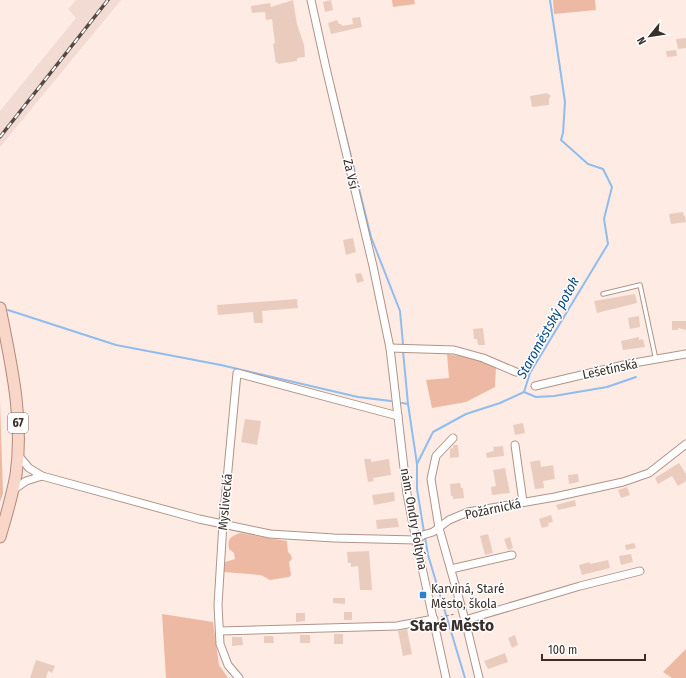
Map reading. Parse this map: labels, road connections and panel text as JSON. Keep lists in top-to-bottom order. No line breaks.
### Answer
{"streets":{"main road":["67"],"street":["Za Vsí","Lešetínská","Myslivecká","Požárnická","nám. Ondry Foltýna"]},"crossings":[["Za Vsí","nám. Ondry Foltýna"],["Myslivecká","nám. Ondry Foltýna"],["Požárnická","nám. Ondry Foltýna"]],"districts":["Staré Město"],"water":["Staroměstský potok"],"places":{"transit":["Karviná, Staré Město, škola"]},"scale_bar":"100 m","north":"bottom left"}
